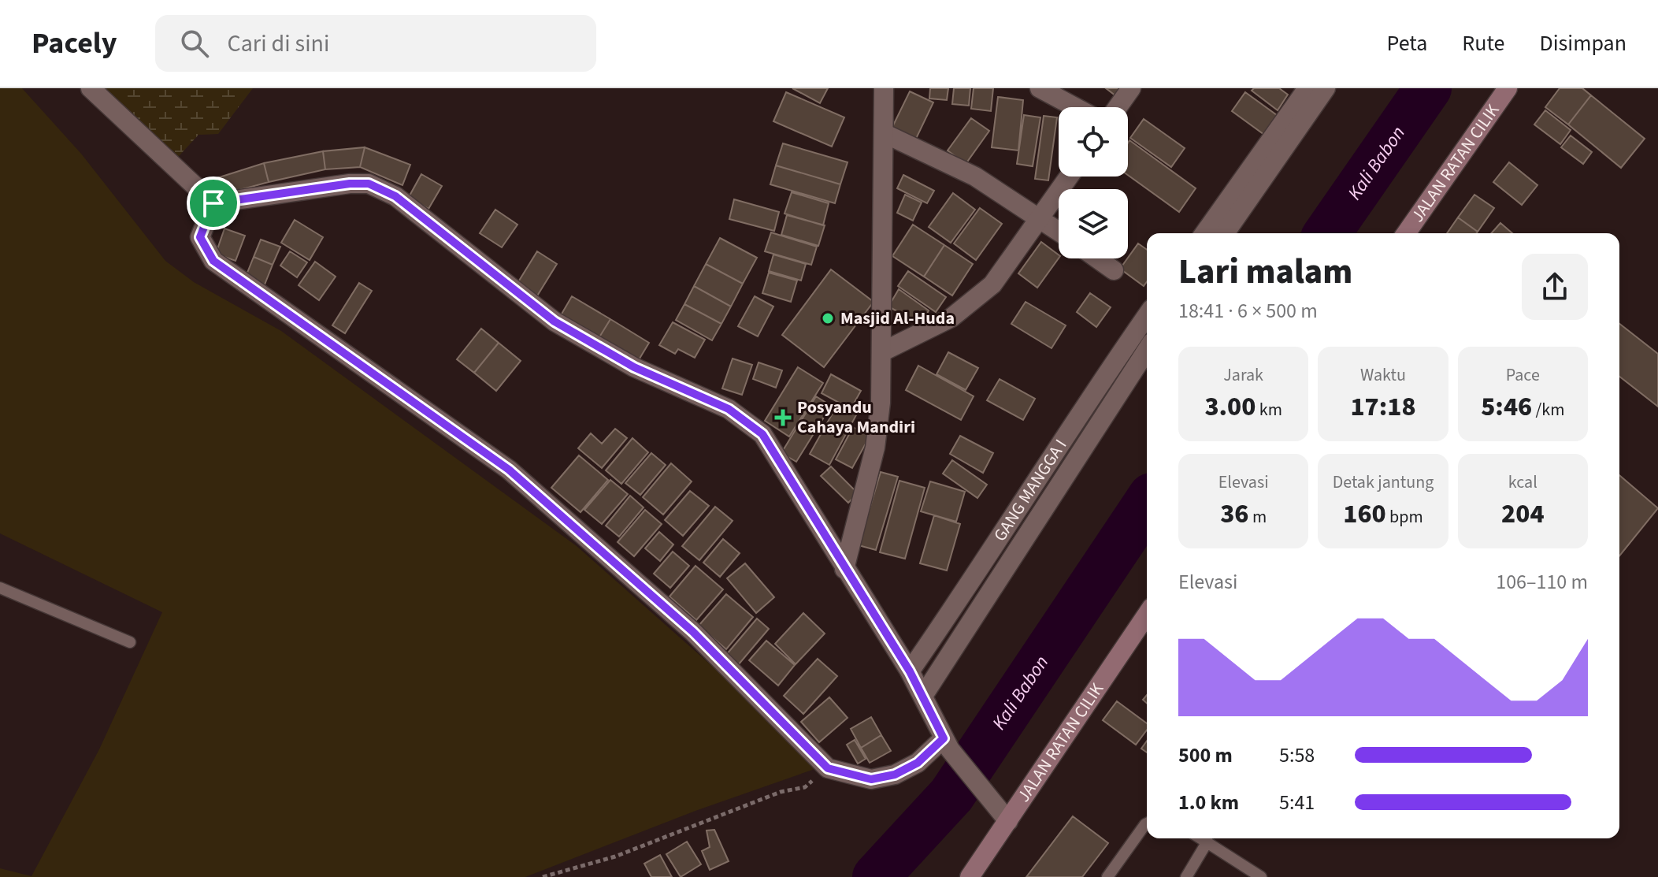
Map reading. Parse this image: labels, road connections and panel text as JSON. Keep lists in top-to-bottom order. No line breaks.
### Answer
{"streets":{"street":["JALAN RATAN CILIK","GANG MANGGA I"]},"water":["Kali Babon"],"places":{"other":["Masjid Al-Huda"],"health":["Posyandu Cahaya Mandiri"]},"page":{"header":"Pacely","search":"Cari di sini","nav":["Peta","Rute","Disimpan"],"heading":["Lari malam","18:41 · 6 × 500 m"],"stats":[["Jarak","3.00 km"],["Waktu","17:18"],["Pace","5:46 /km"],["Elevasi","36 m"],["Detak jantung","160 bpm"],["kcal","204"]],"chart":["Elevasi","106–110 m"],"list":[{"name":"500 m","note":"5:58"},{"name":"1.0 km","note":"5:41"}]}}
